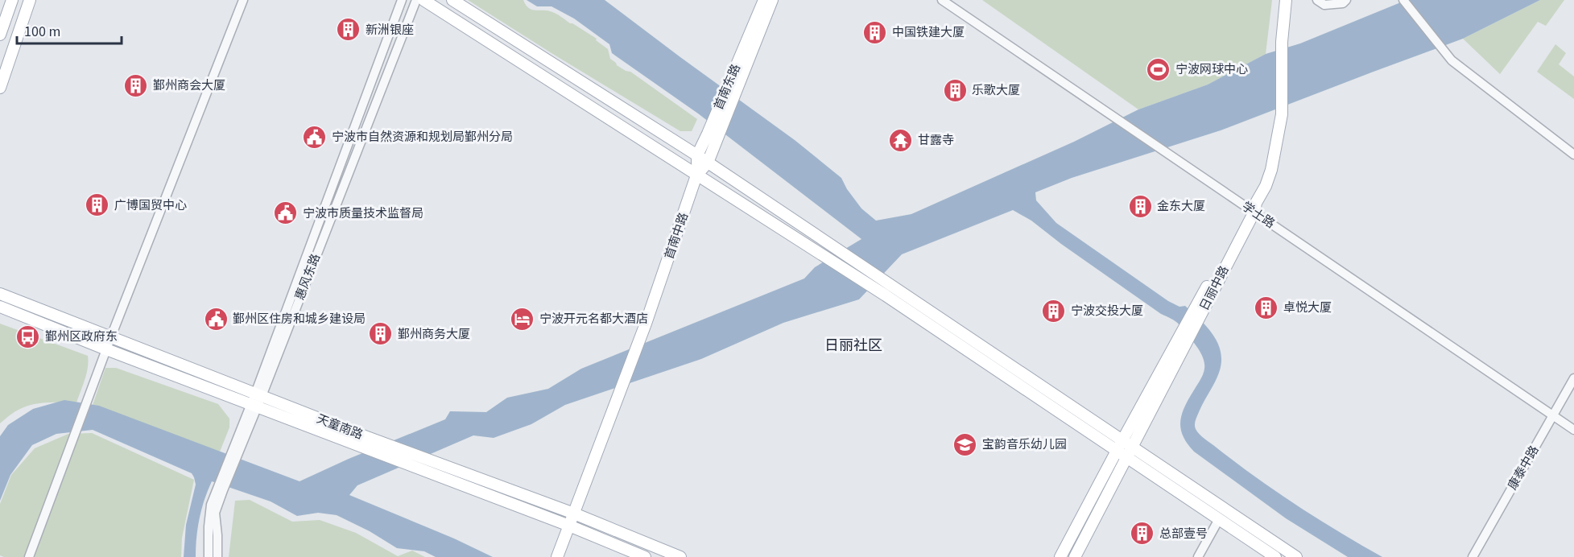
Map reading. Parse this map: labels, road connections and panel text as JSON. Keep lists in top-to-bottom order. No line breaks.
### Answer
{"streets":{"main road":["首南东路","首南中路","日丽中路","天童南路"],"street":["学士路","惠风东路","康泰中路"]},"crossings":[["首南东路","首南中路"],["学士路","日丽中路"],["学士路","康泰中路"],["首南中路","天童南路"],["惠风东路","天童南路"]],"districts":["日丽社区"],"places":{"building":["新洲银座","中国铁建大厦","鄞州商会大厦","乐歌大厦","广博国贸中心","金东大厦","卓悦大厦","宁波交投大厦","鄞州商务大厦","总部壹号"],"sports":["宁波网球中心"],"public building":["宁波市自然资源和规划局鄞州分局","宁波市质量技术监督局","鄞州区住房和城乡建设局"],"temple":["甘露寺"],"hotel":["宁波开元名都大酒店"],"bus stop":["鄞州区政府东"],"school or university":["宝韵音乐幼儿园"]},"scale_bar":"100 m"}
